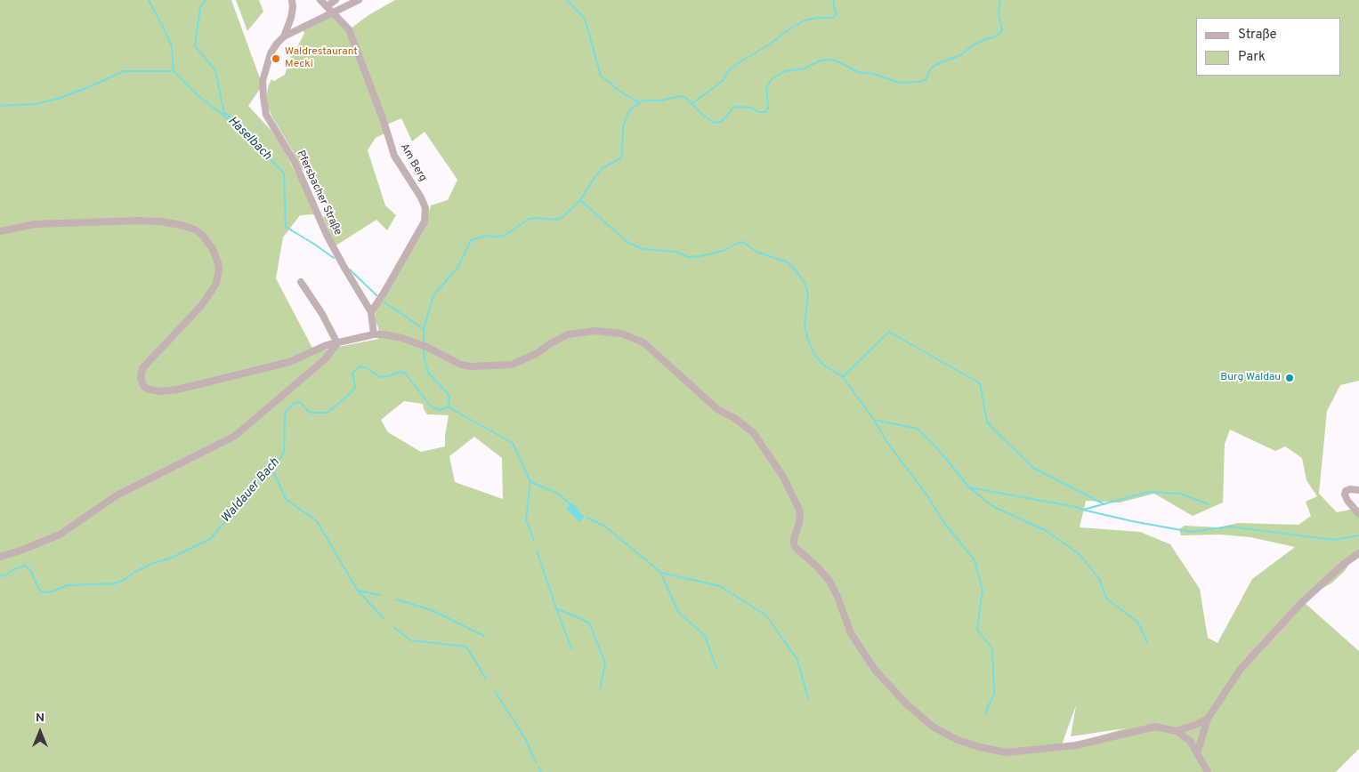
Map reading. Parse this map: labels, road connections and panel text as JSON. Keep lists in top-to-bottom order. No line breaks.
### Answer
{"streets":{"street":["Am Berg","Pfersbacher Straße"]},"crossings":[["Am Berg","Pfersbacher Straße"]],"water":["Haselbach","Waldauer Bach"],"places":["Waldrestaurant Mecki","Burg Waldau"],"legend":["Straße","Park"],"north":"top"}
